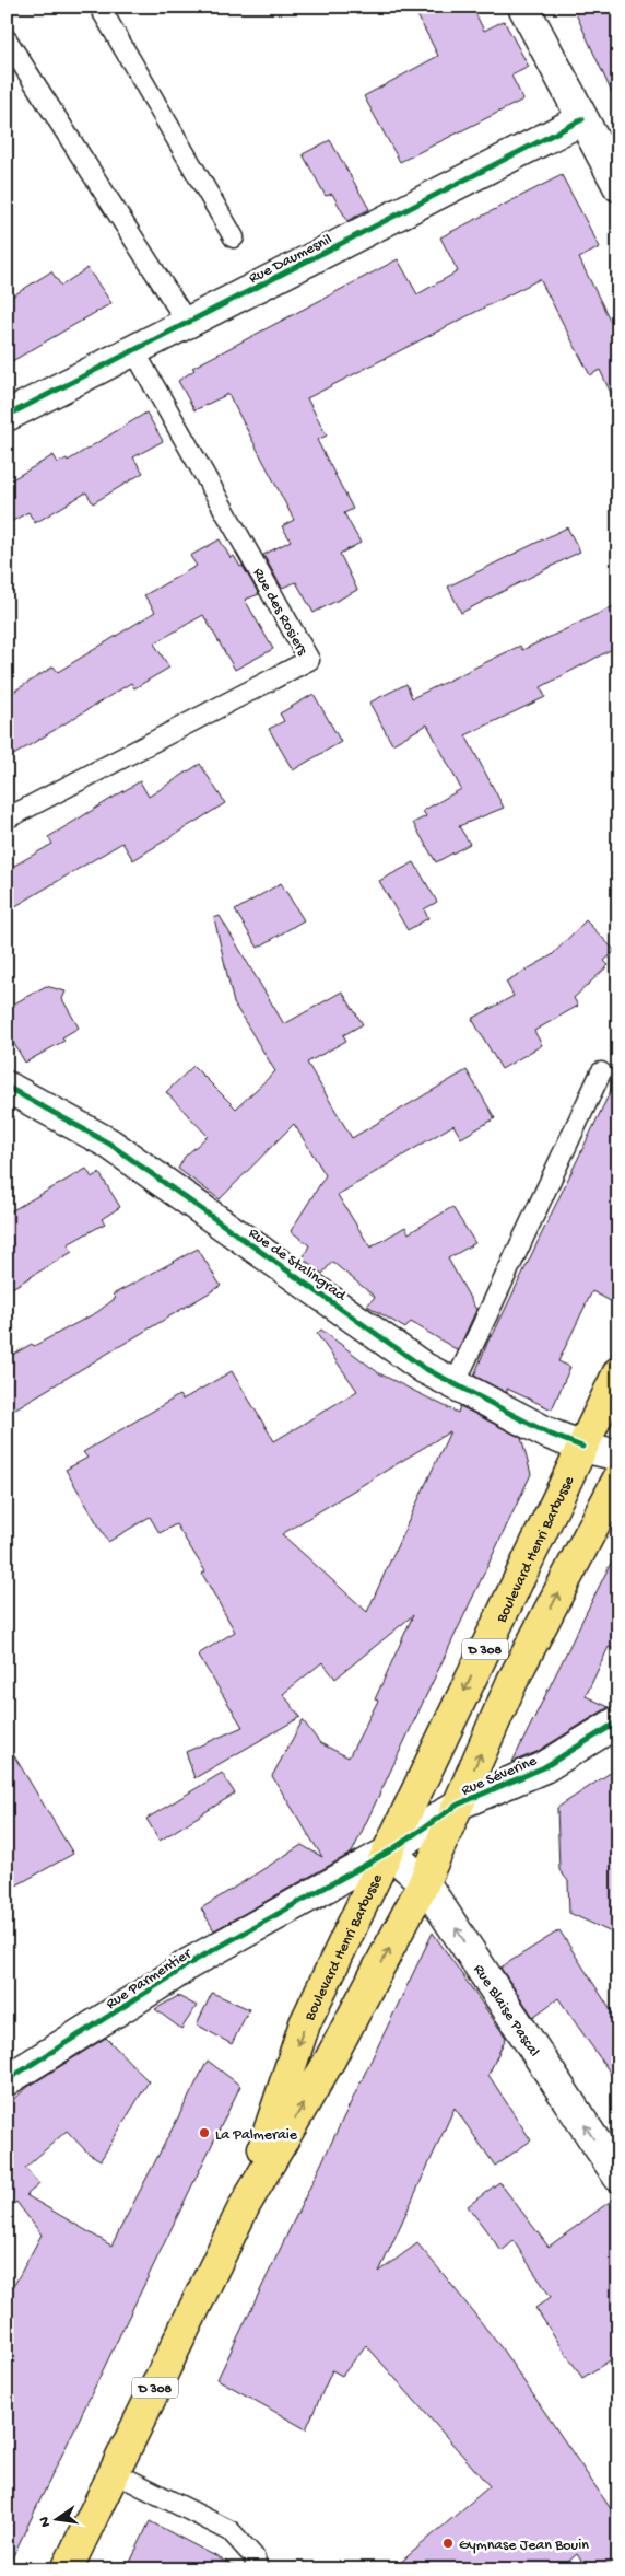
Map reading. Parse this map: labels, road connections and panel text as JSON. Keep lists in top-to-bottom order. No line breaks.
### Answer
{"streets":{"main road":["Boulevard Henri Barbusse","D 308"],"street":["Rue Daumesnil","Rue de Stalingrad","Rue Séverine","Rue Parmentier","Rue Blaise Pascal"],"lane":["Rue des Rosiers"]},"crossings":[["Rue Daumesnil","Rue des Rosiers"],["Rue de Stalingrad","Boulevard Henri Barbusse"],["Boulevard Henri Barbusse","Rue Séverine"],["Boulevard Henri Barbusse","Rue Parmentier"],["Boulevard Henri Barbusse","Rue Blaise Pascal"],["Rue Séverine","Rue Parmentier"],["Rue Séverine","Rue Blaise Pascal"],["Rue Parmentier","Rue Blaise Pascal"]],"one_way":["Rue Blaise Pascal"],"places":["La Palmeraie","Gymnase Jean Bouin"],"north":"left"}
